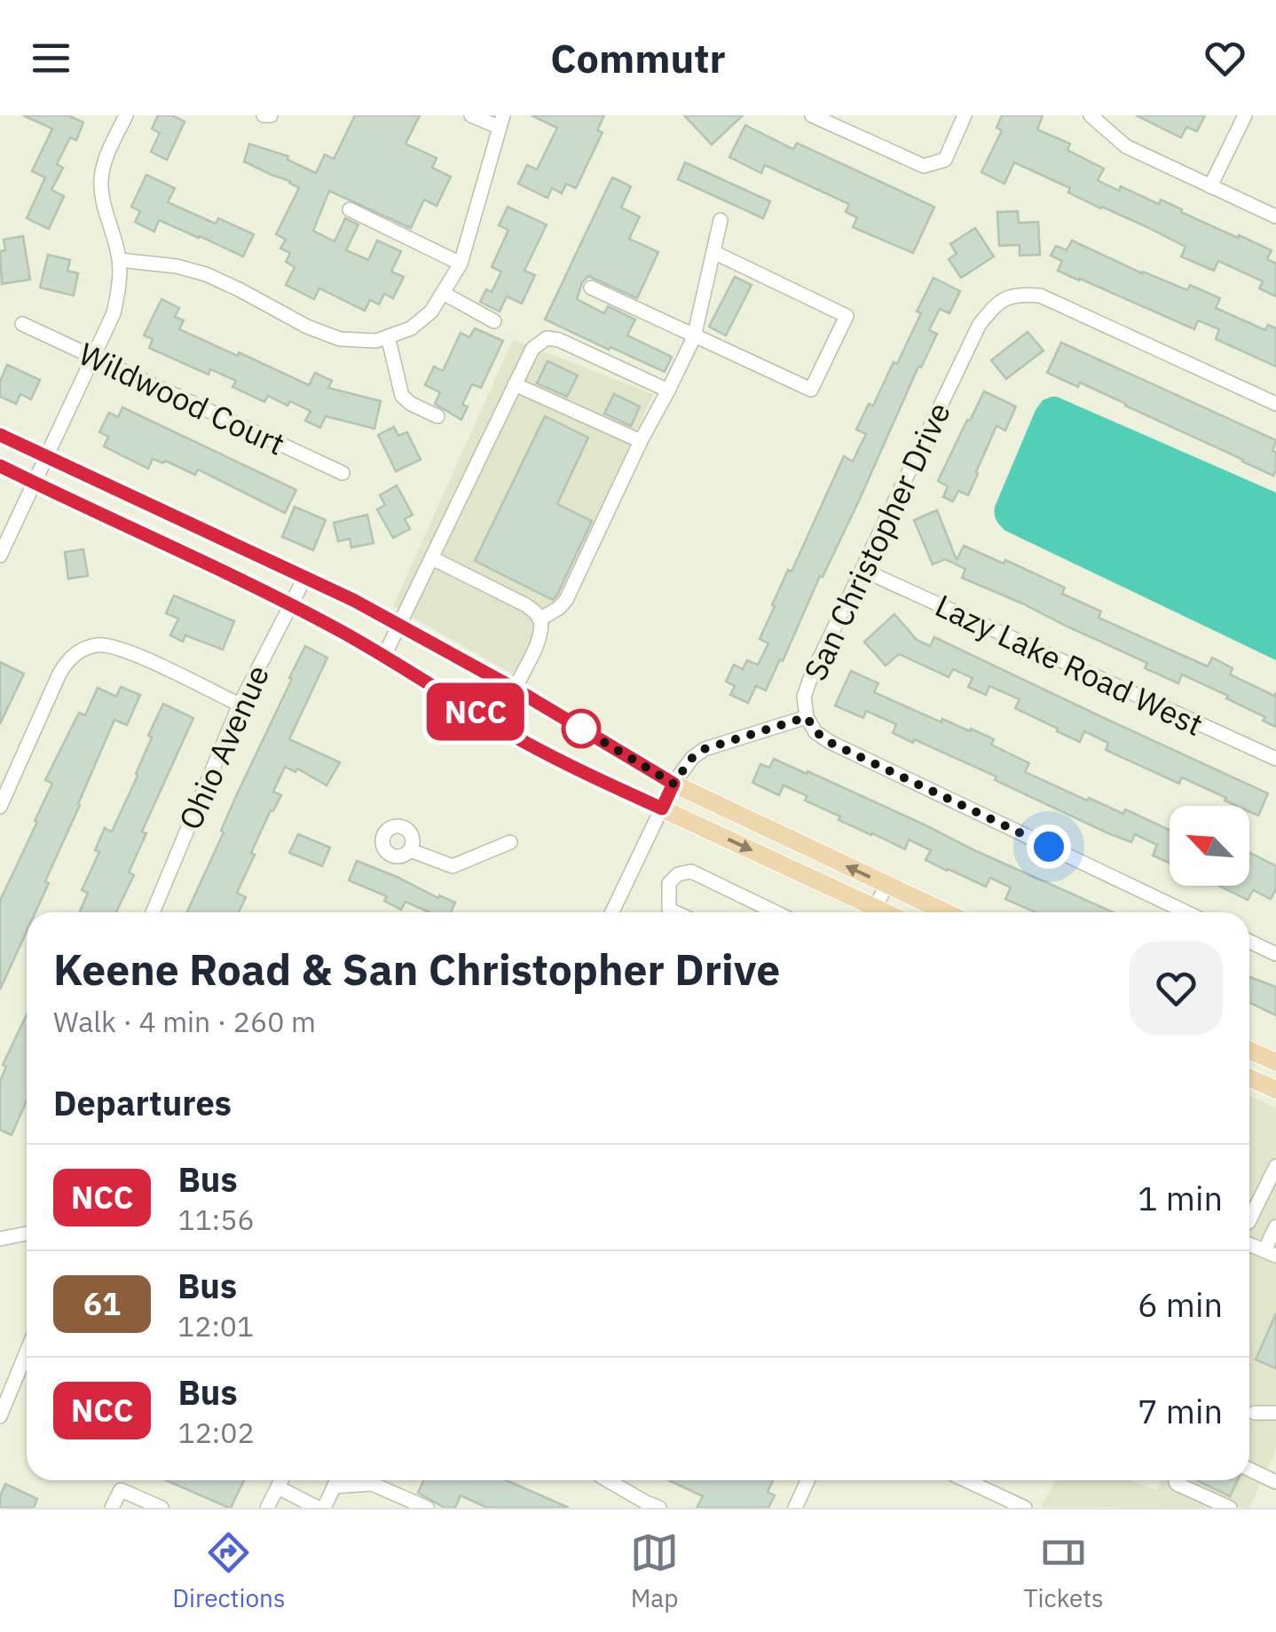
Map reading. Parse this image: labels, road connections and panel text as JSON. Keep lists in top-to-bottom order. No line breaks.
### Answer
{"streets":{"street":["Wildwood Court","San Christopher Drive","Lazy Lake Road West","Ohio Avenue"]},"crossings":[["San Christopher Drive","Lazy Lake Road West"]],"lines":["bus line NCC"],"north":"top left","page":{"header":"Commutr","on_map":"NCC","heading":[["Keene Road & San Christopher Drive","Walk · 4 min · 260 m"],"Departures"],"list":[{"mark":"NCC","name":"Bus","note":"11:56","value":"1 min"},{"mark":"61","name":"Bus","note":"12:01","value":"6 min"},{"mark":"NCC","name":"Bus","note":"12:02","value":"7 min"}],"tabs":["Directions","Map","Tickets"]}}
